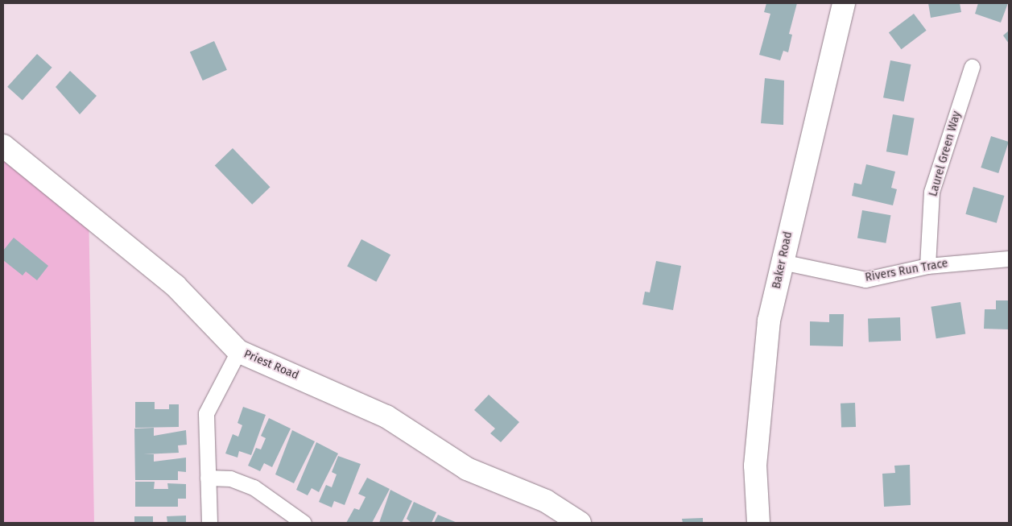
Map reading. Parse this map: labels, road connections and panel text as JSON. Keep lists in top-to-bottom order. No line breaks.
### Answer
{"streets":{"street":["Laurel Green Way","Baker Road","Rivers Run Trace","Priest Road"]},"crossings":[["Laurel Green Way","Rivers Run Trace"],["Baker Road","Rivers Run Trace"]]}
